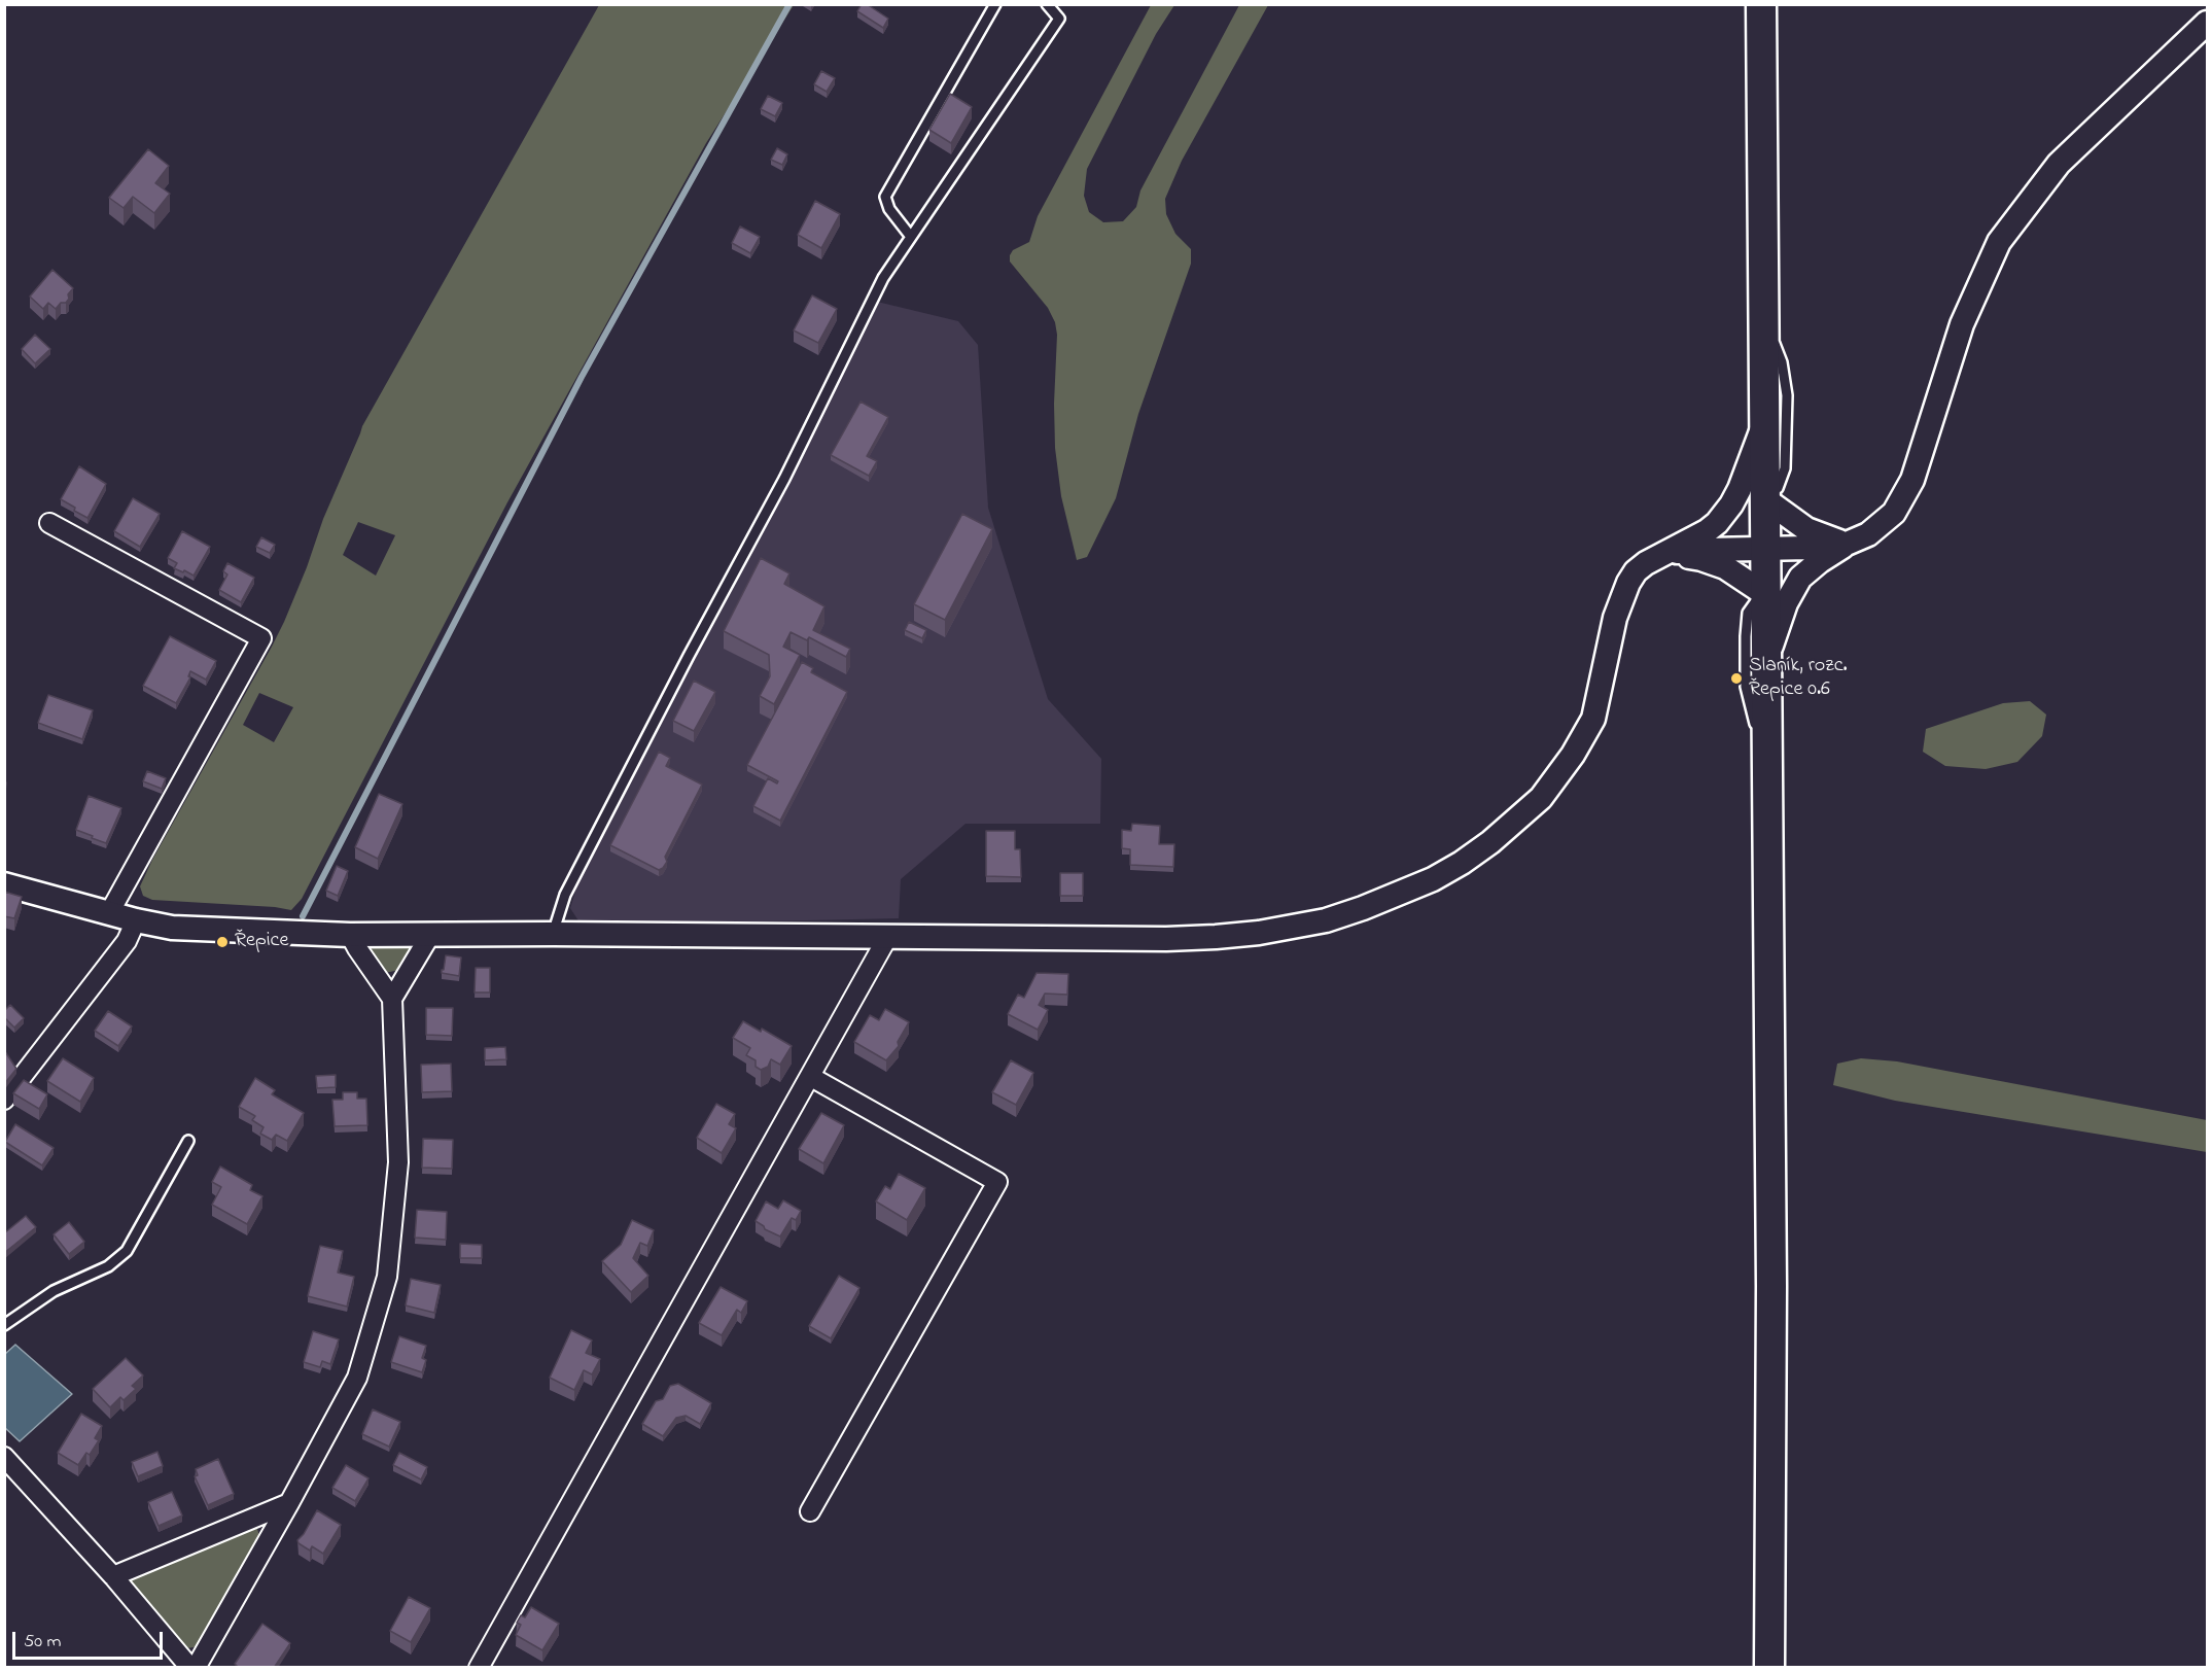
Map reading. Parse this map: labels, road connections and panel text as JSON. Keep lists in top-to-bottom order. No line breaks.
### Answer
{"places":["Slaník, rozc. Řepice 0.6","Řepice"],"scale_bar":"50 m"}
